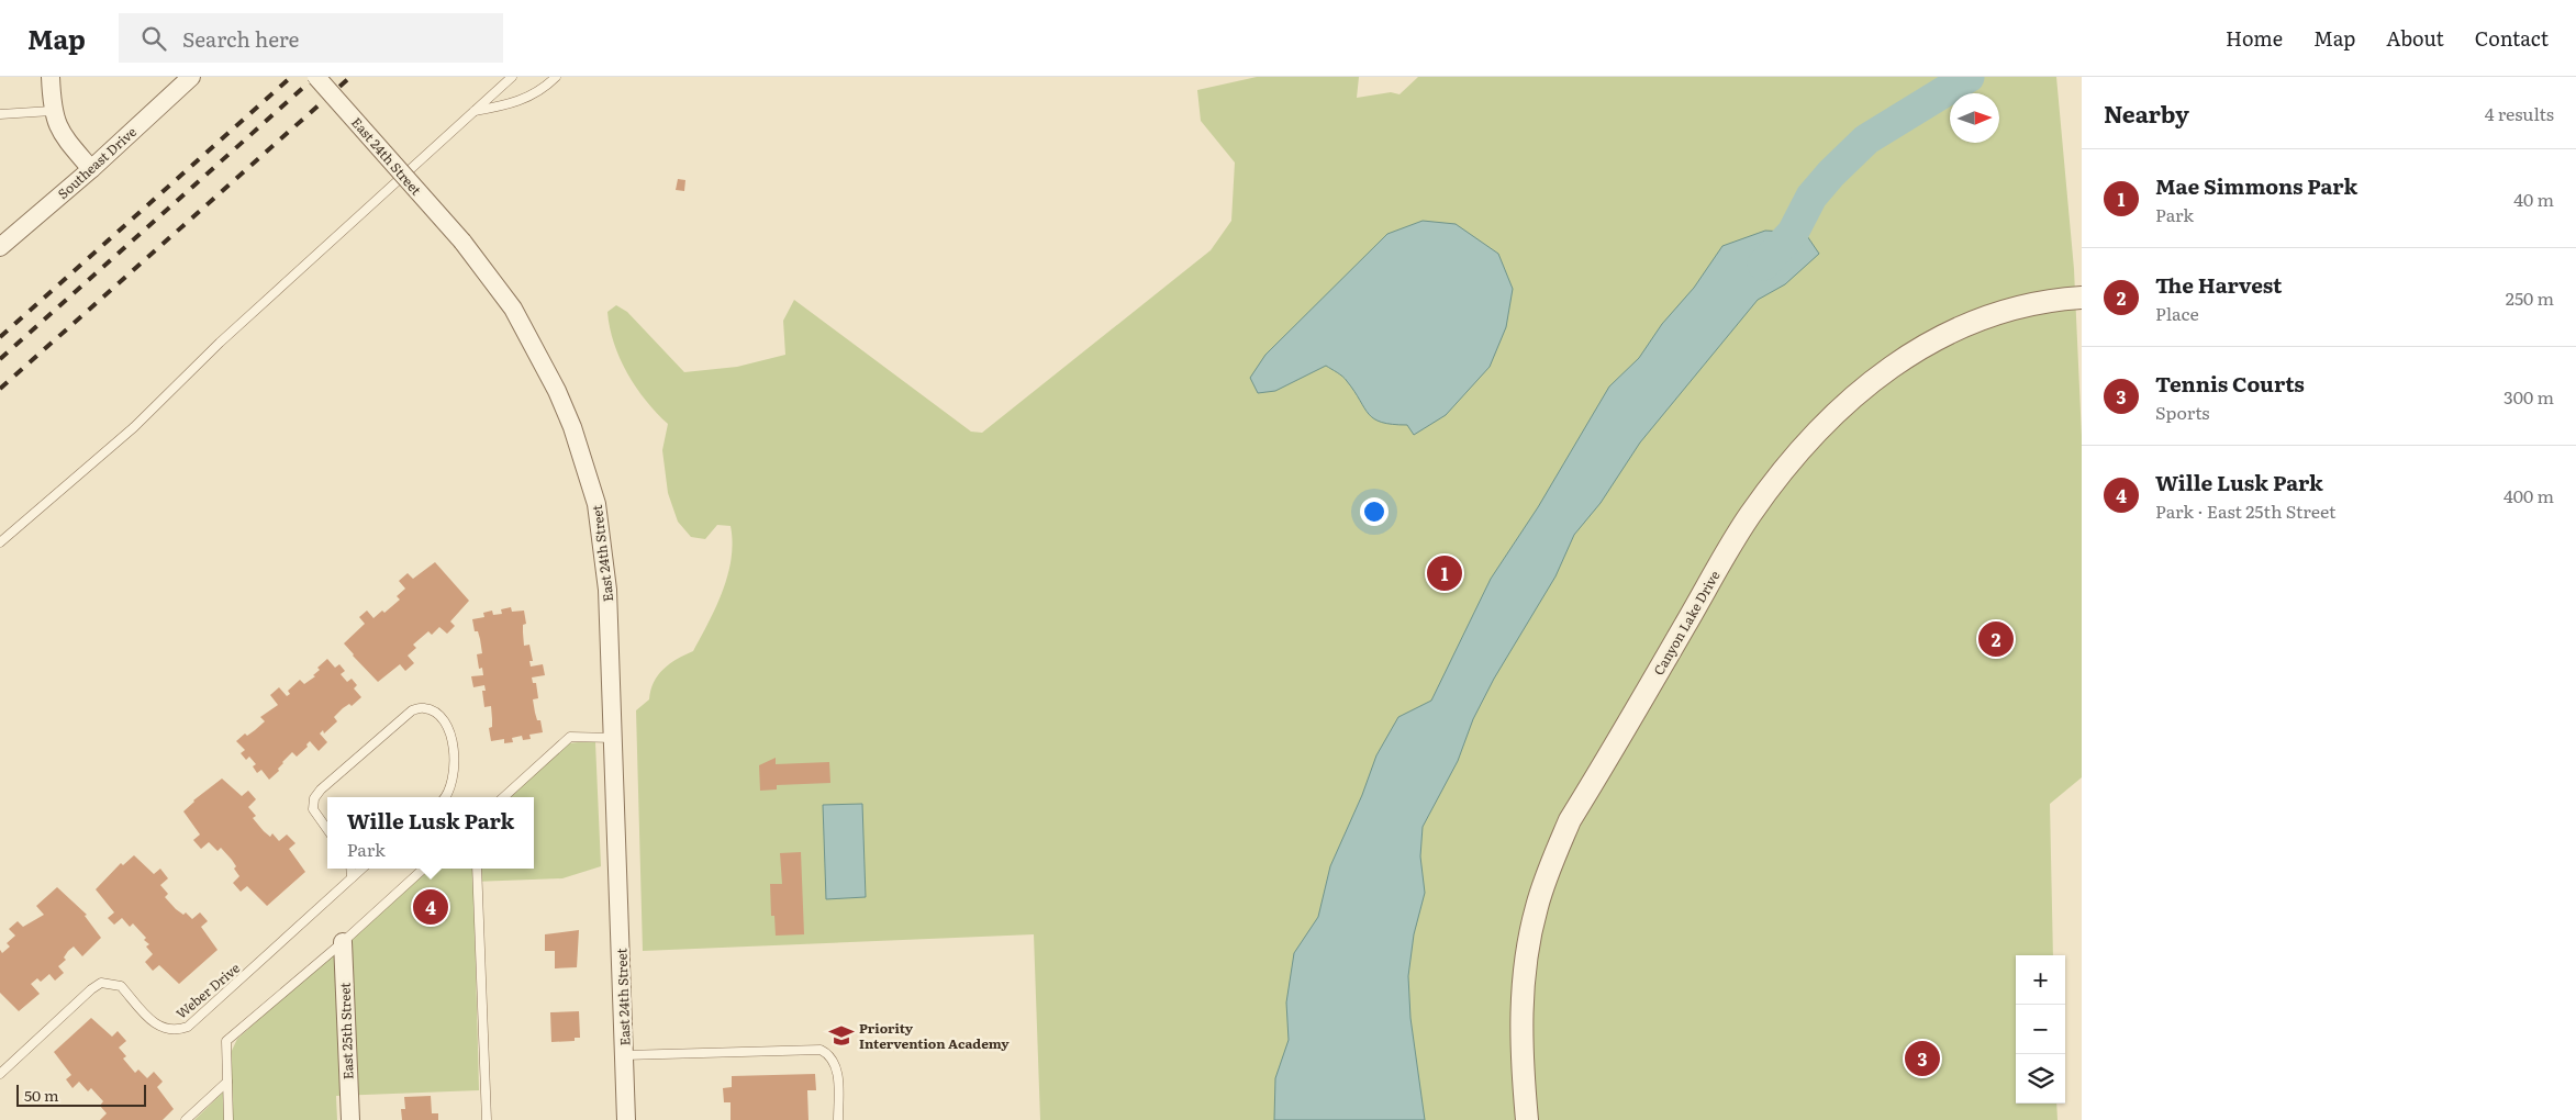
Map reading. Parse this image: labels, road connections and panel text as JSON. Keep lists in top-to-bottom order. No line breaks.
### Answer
{"streets":{"street":["East 24th Street","Southeast Drive","Canyon Lake Drive","East 25th Street"],"lane":["Weber Drive"]},"places":{"school or university":["Priority Intervention Academy"]},"scale_bar":"50 m","north":"right","page":{"header":"Map","search":"Search here","nav":["Home","Map","About","Contact"],"heading":["Nearby","4 results"],"list":[{"mark":"1","name":"Mae Simmons Park","note":"Park","value":"40 m"},{"mark":"2","name":"The Harvest","note":"Place","value":"250 m"},{"mark":"3","name":"Tennis Courts","note":"Sports","value":"300 m"},{"mark":"4","name":"Wille Lusk Park","note":"Park · East 25th Street","value":"400 m"}],"pins":["1","2","4","3"],"popup":["Wille Lusk Park","Park"],"map_buttons":["+","−"],"scale":"50 m"}}
